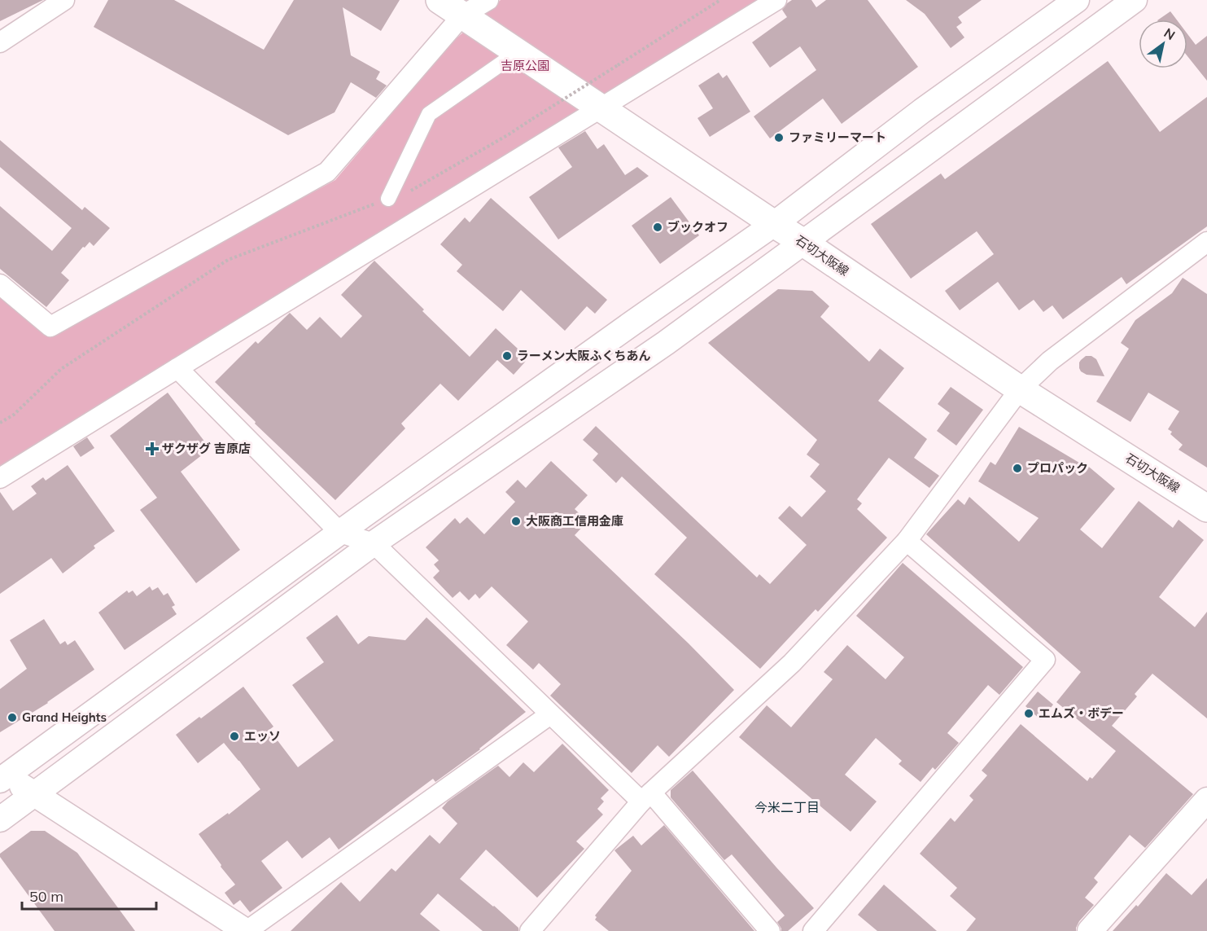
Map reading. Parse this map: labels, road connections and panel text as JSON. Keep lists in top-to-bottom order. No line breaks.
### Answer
{"streets":{"main road":["石切大阪線"]},"districts":["今米二丁目"],"parks":["吉原公園"],"places":{"other":["ファミリーマート","ブックオフ","ラーメン大阪ふくちあん","プロパック","大阪商工信用金庫","エムズ・ボデー","Grand Heights","エッソ"],"health":["ザクザグ 吉原店"]},"scale_bar":"50 m","north":"top right"}
